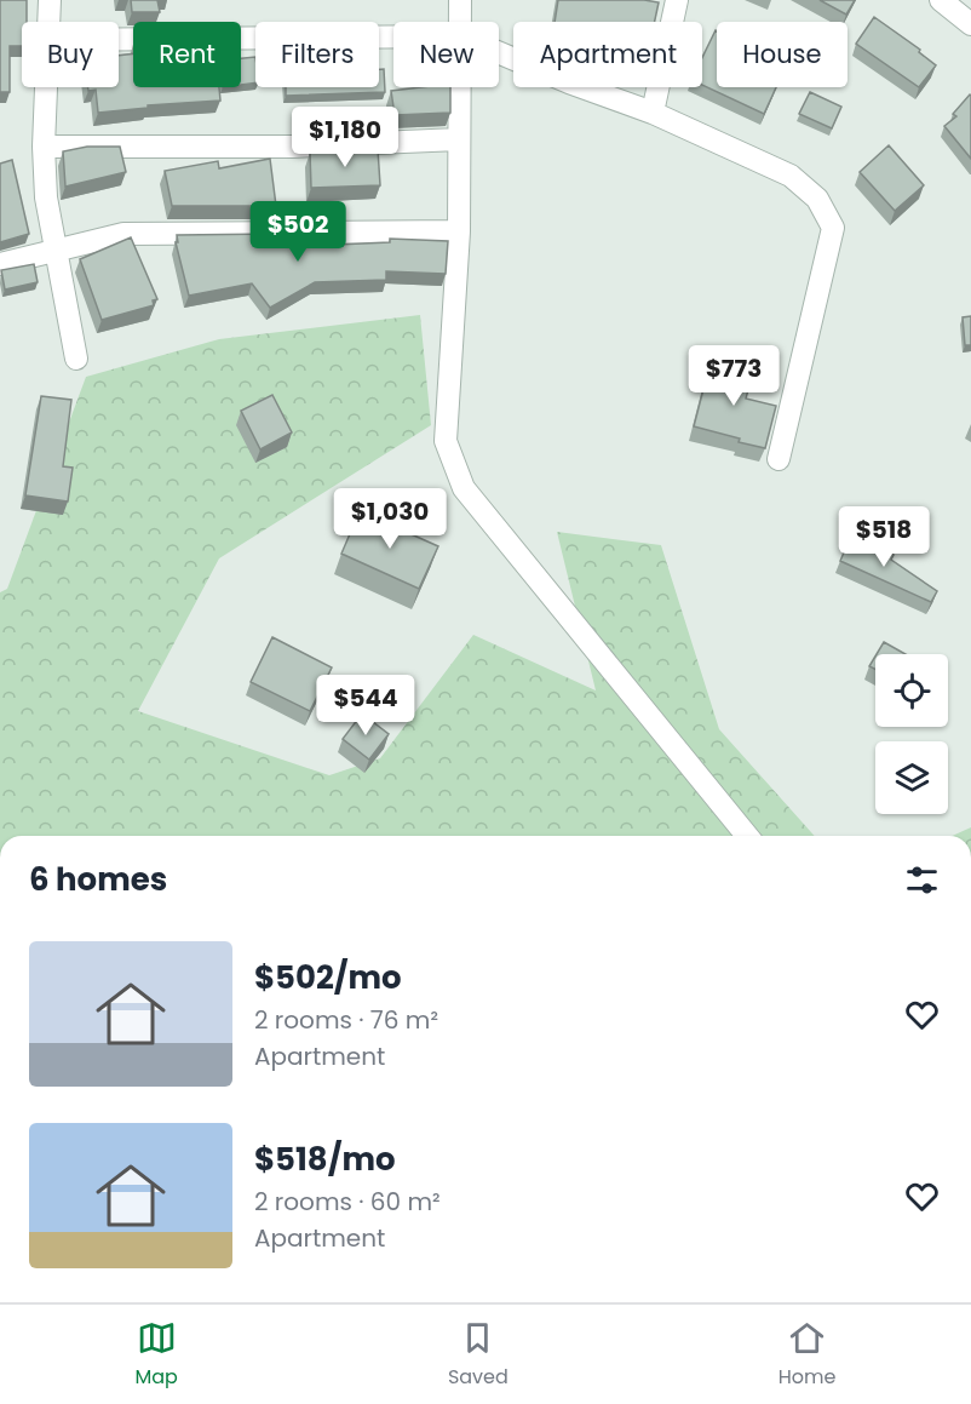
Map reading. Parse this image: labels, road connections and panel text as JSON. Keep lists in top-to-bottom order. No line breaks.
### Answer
{"page":{"chip":["Buy","Rent","Filters","New","Apartment","House"],"price":["$1,180","$502","$773","$1,030","$518","$544"],"heading":"6 homes","list":[{"name":"$502/mo","note":"2 rooms · 76 m² · Apartment"},{"name":"$518/mo","note":"2 rooms · 60 m² · Apartment"}],"tabs":["Map","Saved","Home"]}}
